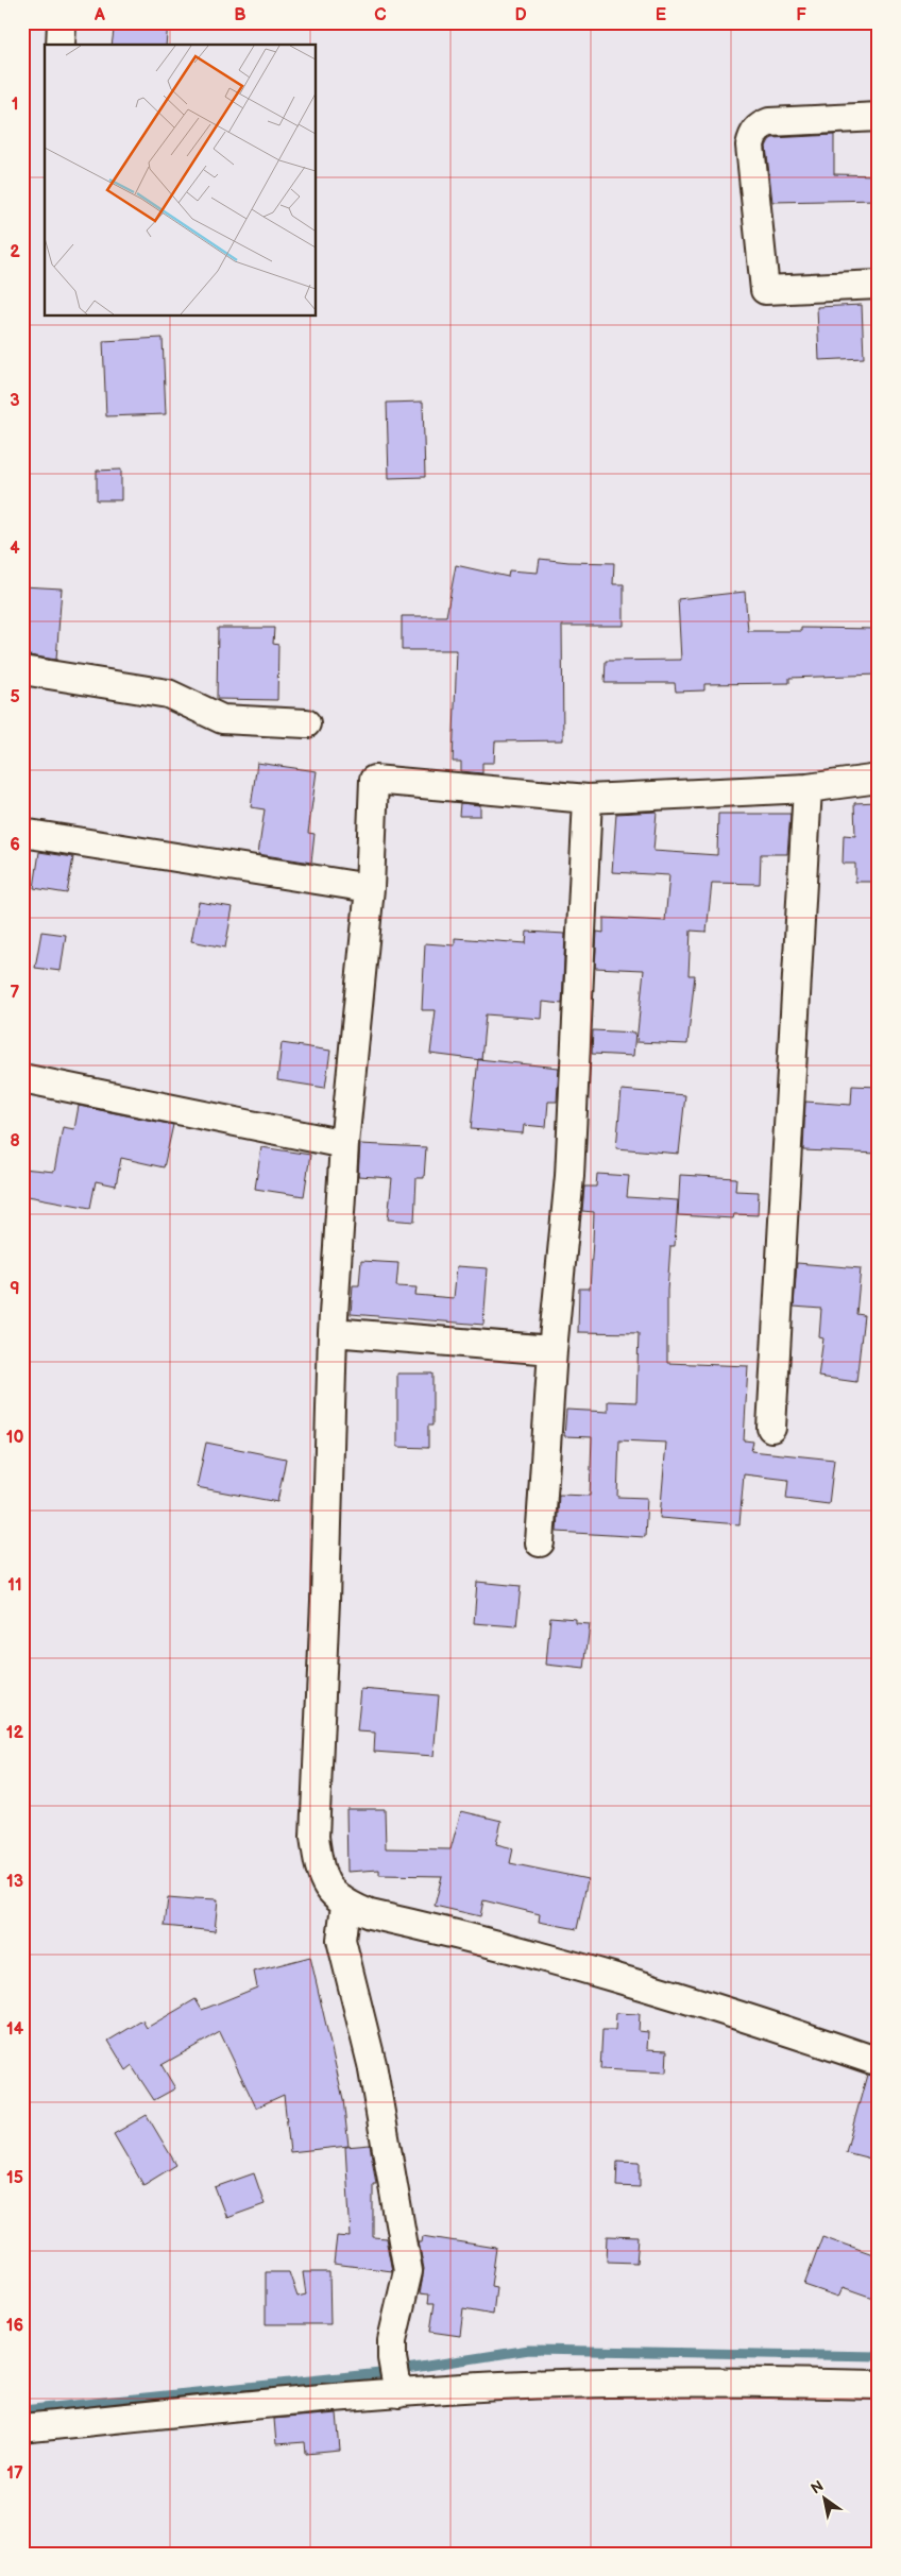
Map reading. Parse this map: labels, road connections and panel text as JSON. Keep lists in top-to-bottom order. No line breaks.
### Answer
{"north":"top left","grid":{"columns":["A","B","C","D","E","F"],"rows":["1","2","3","4","5","6","7","8","9","10","11","12","13","14","15","16","17"]}}
